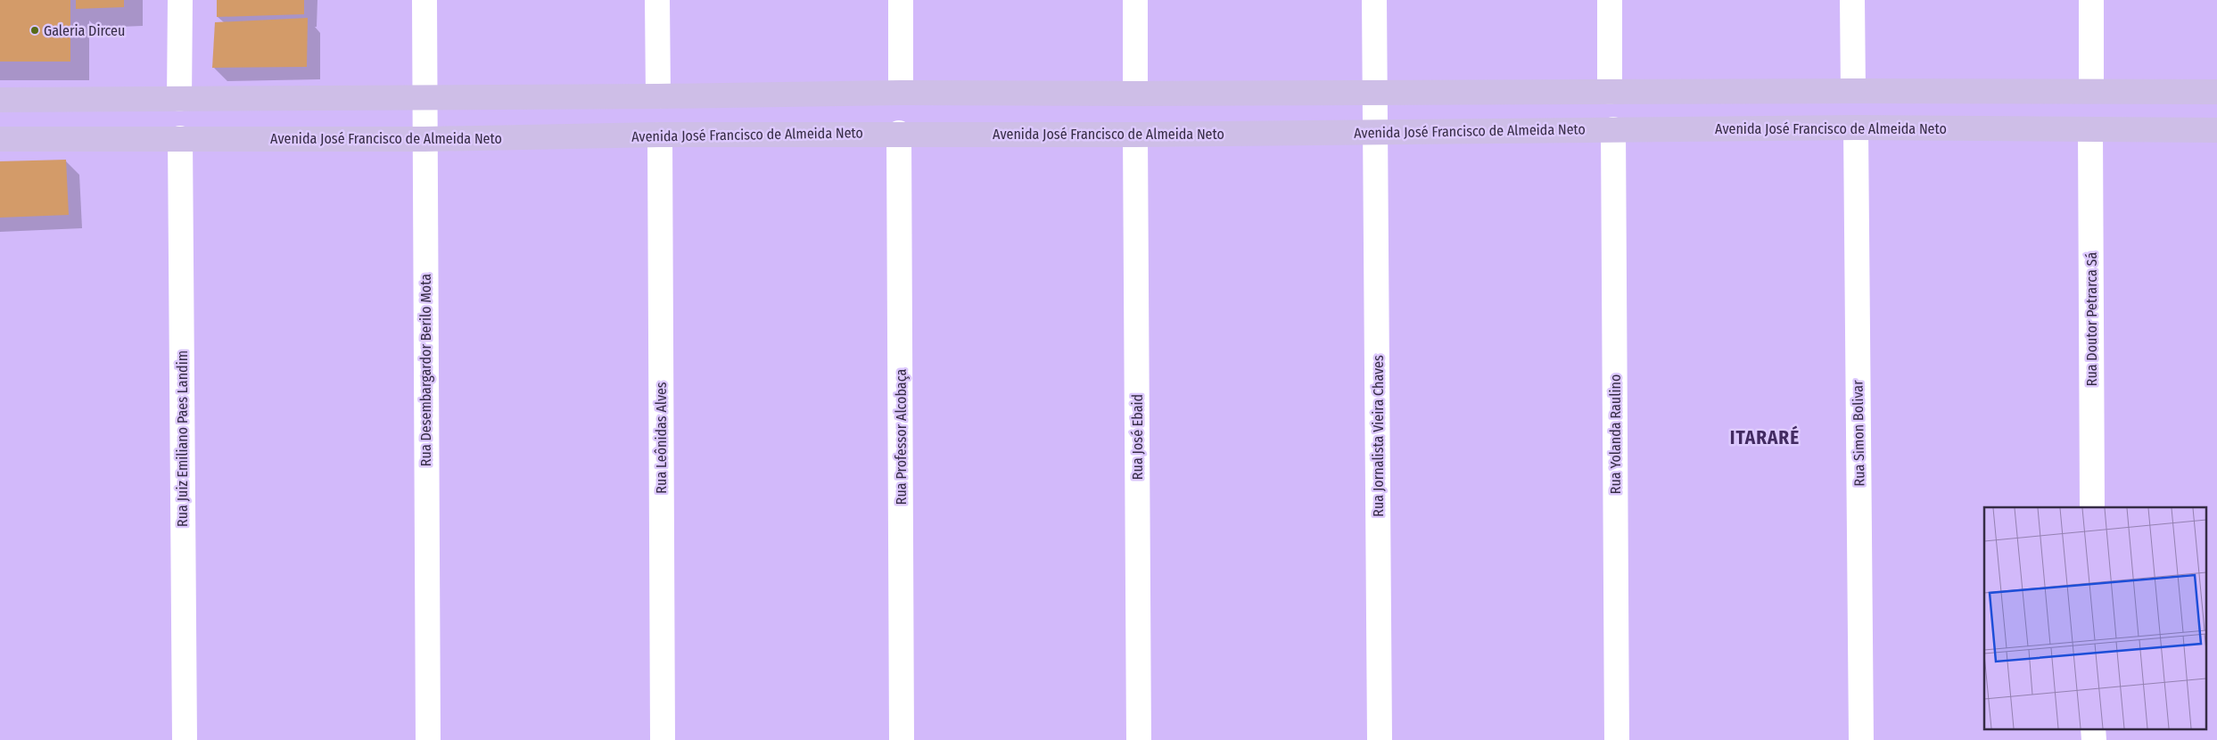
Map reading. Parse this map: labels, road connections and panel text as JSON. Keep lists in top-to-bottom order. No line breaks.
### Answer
{"streets":{"main road":["Avenida José Francisco de Almeida Neto"],"street":["Rua Doutor Petrarca Sá","Rua Desembargardor Berilo Mota","Rua Simon Bolivar","Rua Yolanda Raulino","Rua Jornalista Vieira Chaves","Rua Professor Alcobaça","Rua José Ebaid","Rua Leônidas Alves","Rua Juiz Emiliano Paes Landim"]},"crossings":[["Avenida José Francisco de Almeida Neto","Rua Doutor Petrarca Sá"],["Avenida José Francisco de Almeida Neto","Rua Desembargardor Berilo Mota"],["Avenida José Francisco de Almeida Neto","Rua Simon Bolivar"],["Avenida José Francisco de Almeida Neto","Rua Yolanda Raulino"],["Avenida José Francisco de Almeida Neto","Rua Jornalista Vieira Chaves"],["Avenida José Francisco de Almeida Neto","Rua Professor Alcobaça"],["Avenida José Francisco de Almeida Neto","Rua José Ebaid"],["Avenida José Francisco de Almeida Neto","Rua Leônidas Alves"],["Avenida José Francisco de Almeida Neto","Rua Juiz Emiliano Paes Landim"]],"districts":["ITARARÉ"],"places":["Galeria Dirceu"]}
